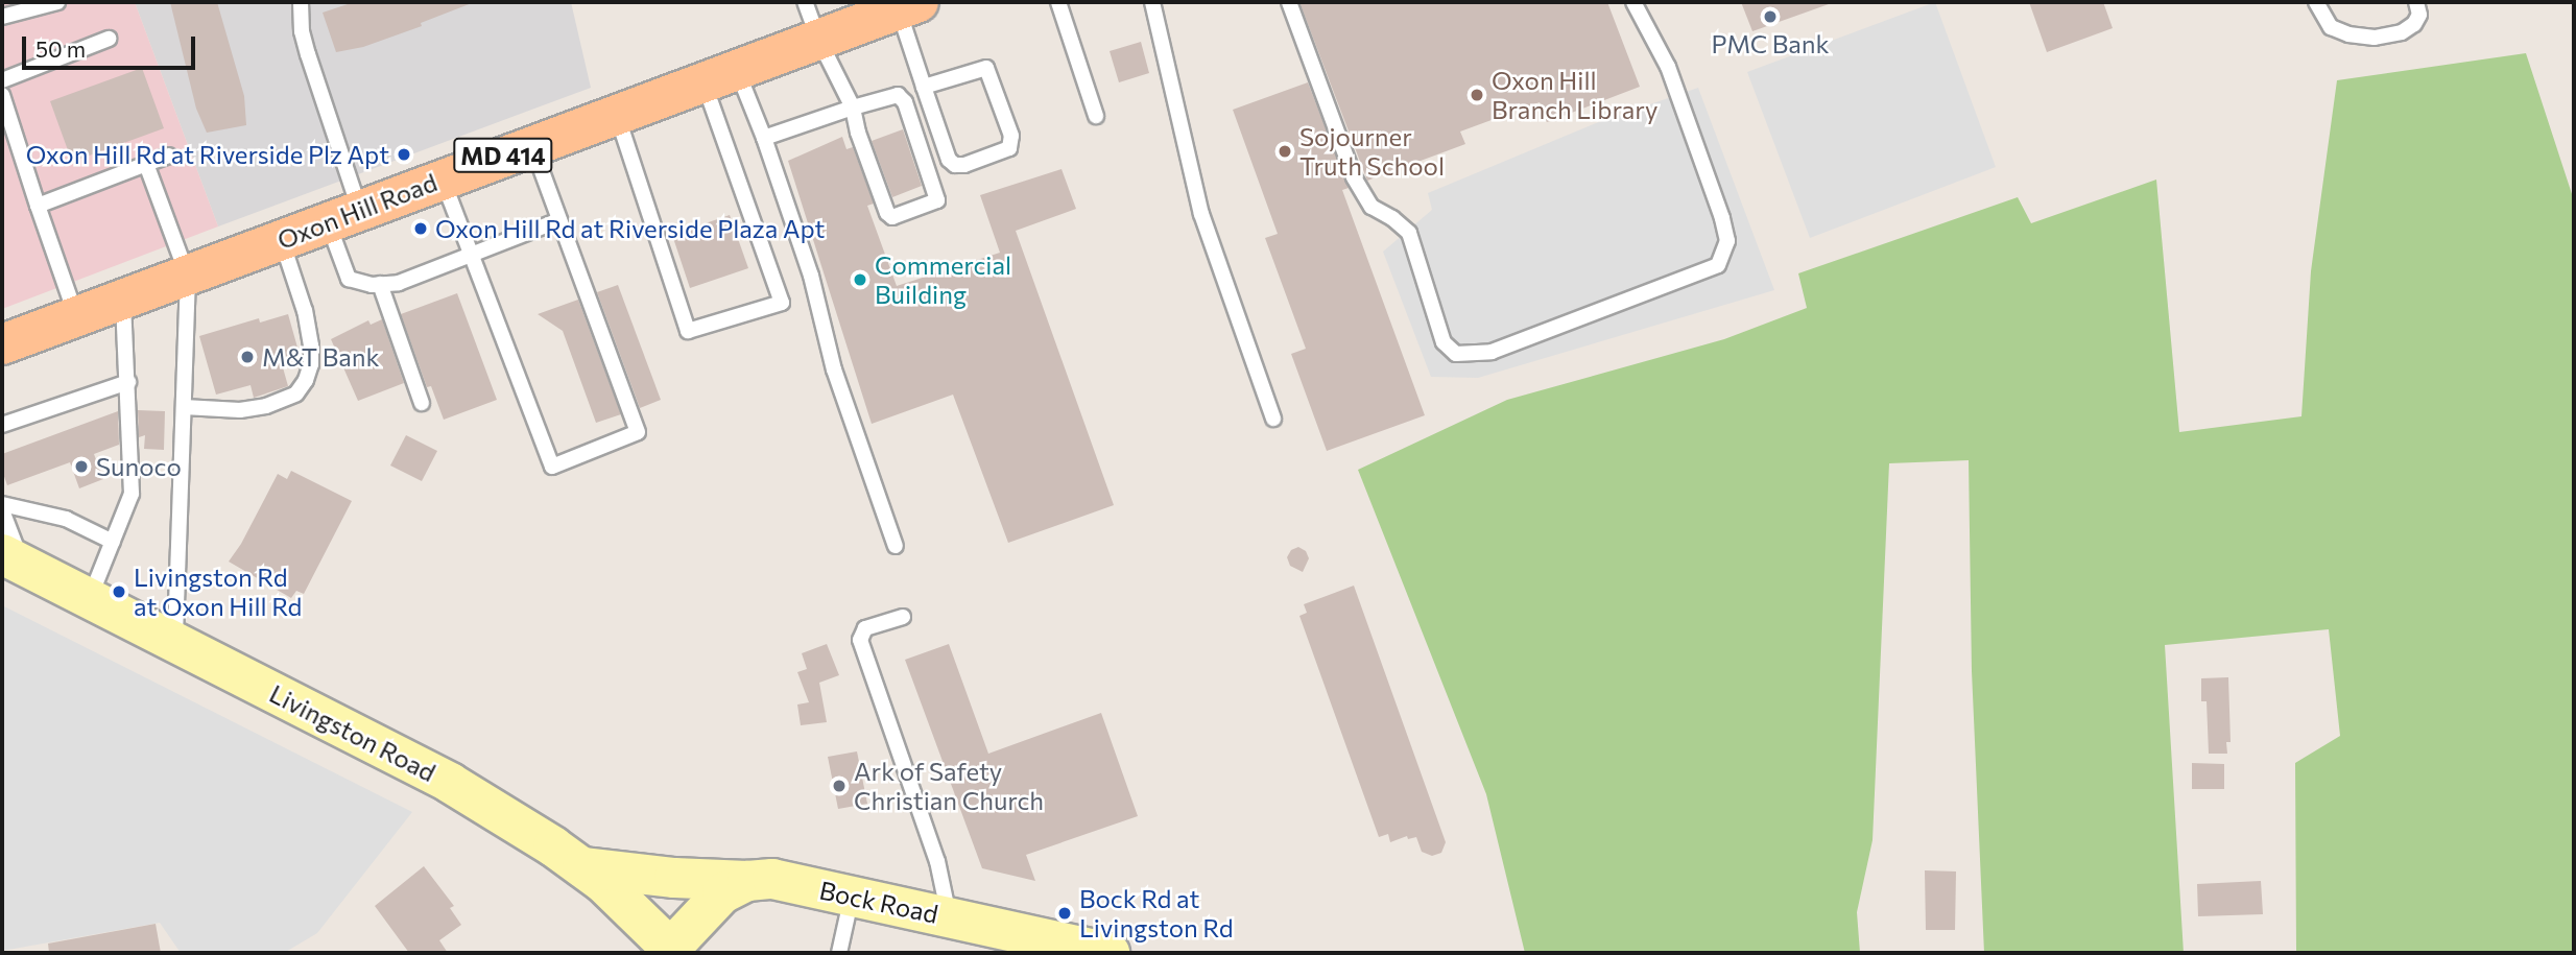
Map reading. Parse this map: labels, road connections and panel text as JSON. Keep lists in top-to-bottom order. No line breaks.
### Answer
{"streets":{"main road":["MD 414","Oxon Hill Road","Livingston Road","Bock Road"]},"crossings":[["Livingston Road","Bock Road"]],"places":["PMC Bank","Oxon Hill Branch Library","Sojourner Truth School","Oxon Hill Rd at Riverside Plz Apt","Oxon Hill Rd at Riverside Plaza Apt","Commercial Building","M&T Bank","Sunoco","Livingston Rd at Oxon Hill Rd","Ark of Safety Christian Church","Bock Rd at Livingston Rd"],"scale_bar":"50 m"}
